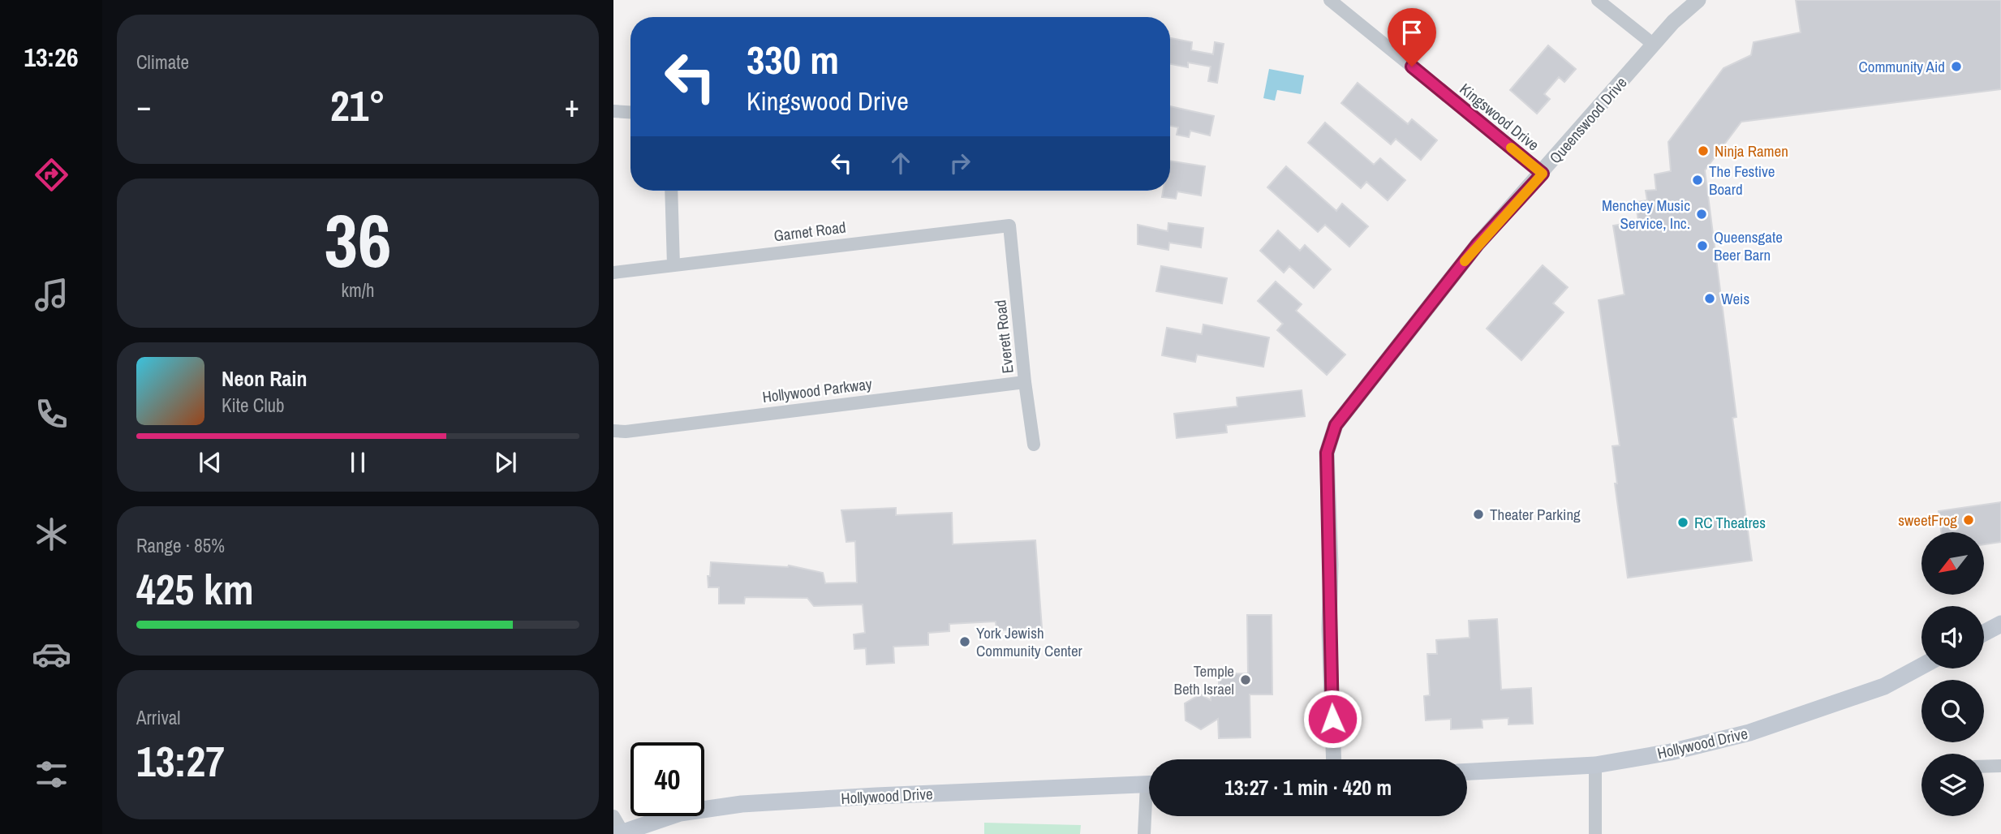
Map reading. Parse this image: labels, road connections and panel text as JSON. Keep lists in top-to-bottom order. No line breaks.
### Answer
{"streets":{"main road":["Hollywood Drive"],"street":["Kingswood Drive","Queenswood Drive","Garnet Road","Everett Road","Hollywood Parkway"]},"crossings":[["Kingswood Drive","Queenswood Drive"],["Garnet Road","Everett Road"],["Everett Road","Hollywood Parkway"]],"places":["Community Aid","Ninja Ramen","The Festive Board","Menchey Music Service, Inc.","Queensgate Beer Barn","Weis","Theater Parking","sweetFrog","RC Theatres","York Jewish Community Center","Temple Beth Israel"],"north":"bottom left","page":{"tabs":"13:26","tile":["Climate",["36","km/h"],["Range · 85%","425 km"],["Arrival","13:27"]],"turn":["330 m","Kingswood Drive"],"heat":["−","21°","+"],"song":["Neon Rain","Kite Club"],"limit":"40","trip":"13:27 · 1 min · 420 m"}}
